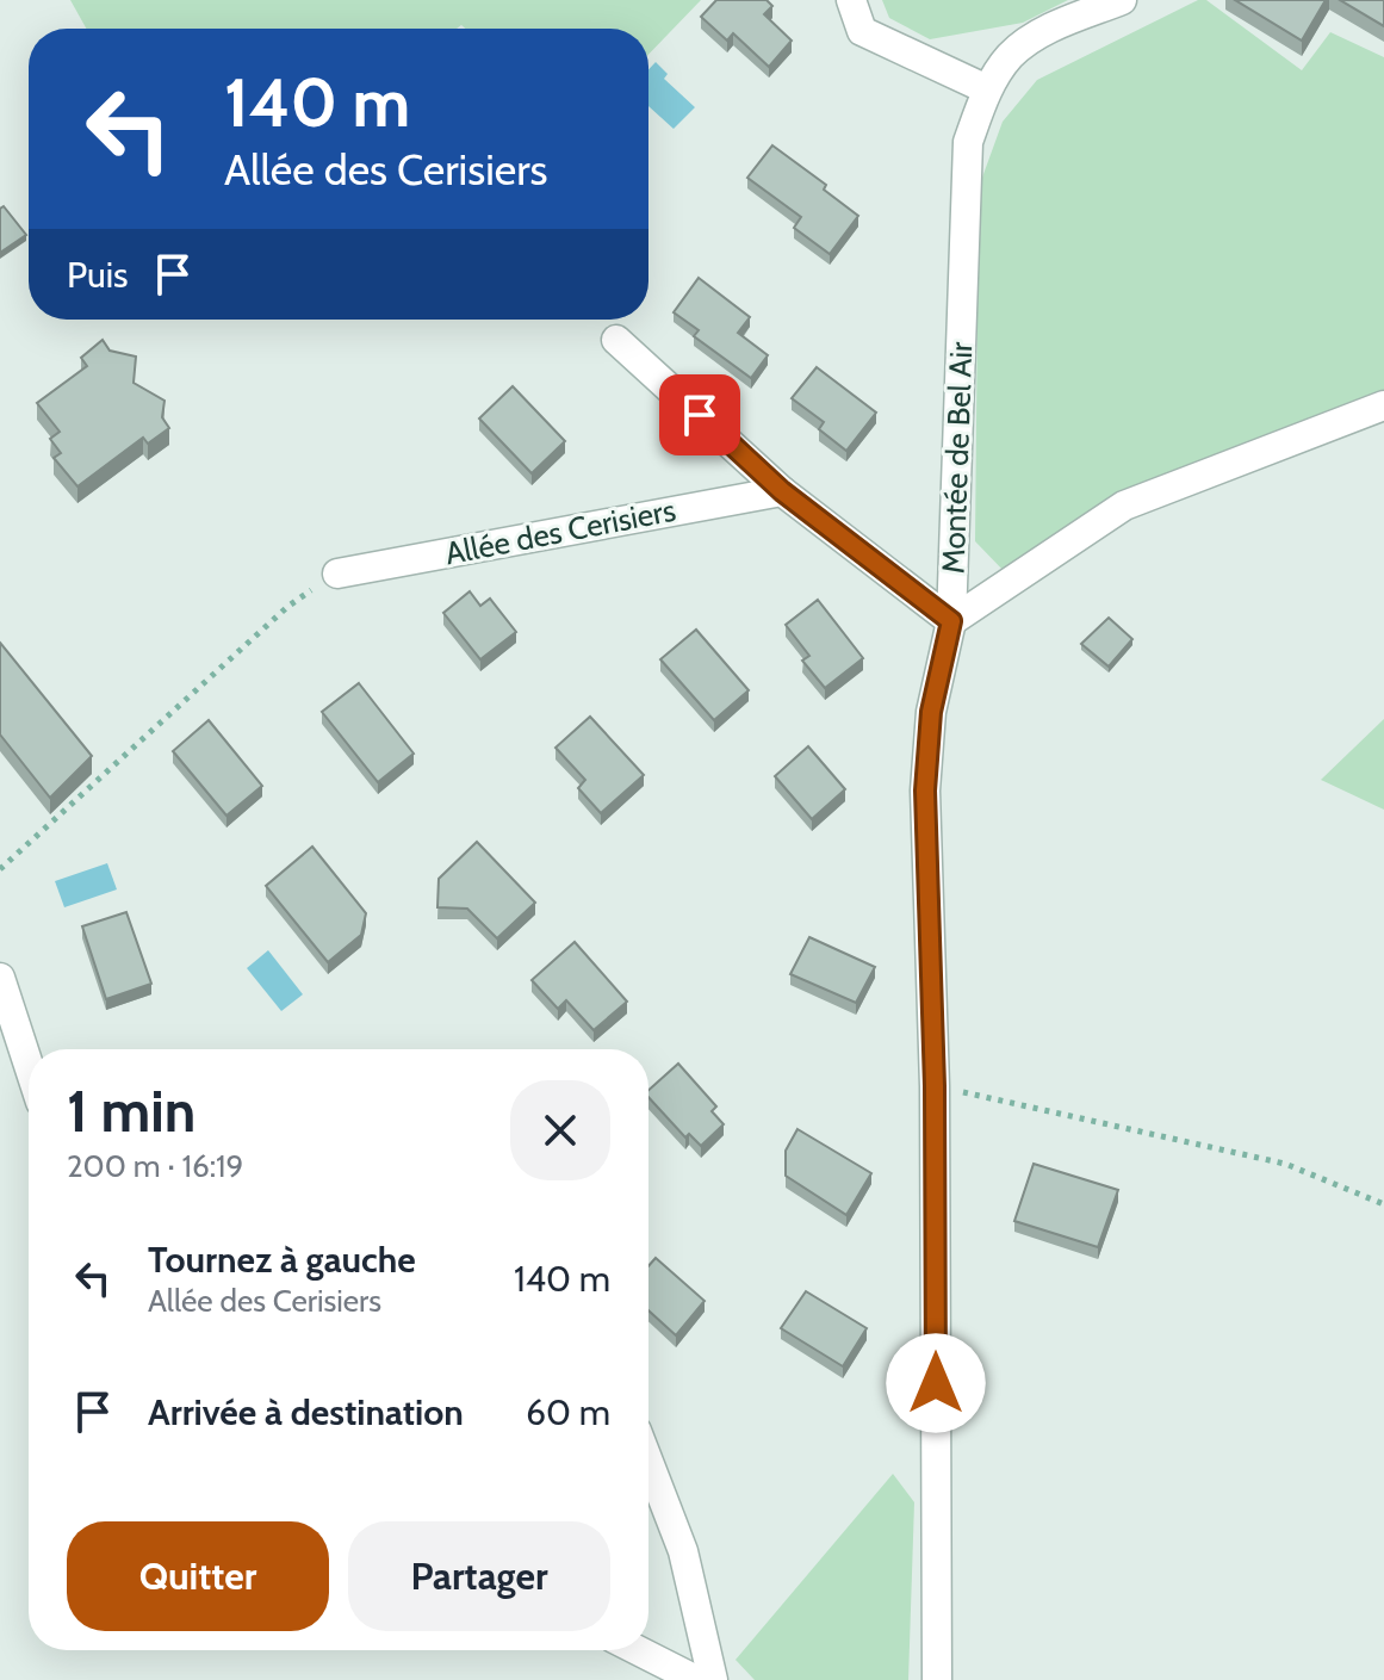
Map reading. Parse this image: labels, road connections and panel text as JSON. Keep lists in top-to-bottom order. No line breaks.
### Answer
{"streets":{"street":["Montée de Bel Air","Allée des Cerisiers"]},"page":{"turn":["140 m","Allée des Cerisiers"],"then":"Puis","heading":["1 min","200 m · 16:19"],"list":[{"name":"Tournez à gauche","note":"Allée des Cerisiers","value":"140 m"},{"name":"Arrivée à destination","value":"60 m"}],"buttons":["Quitter","Partager"]}}
